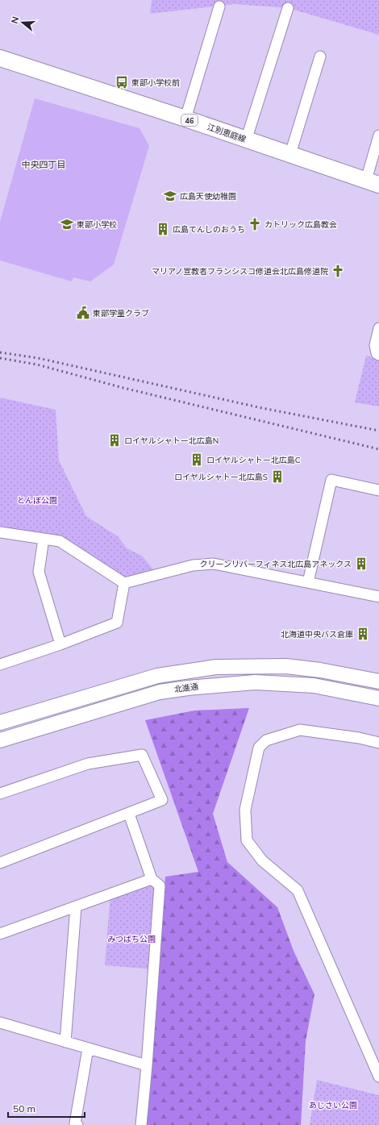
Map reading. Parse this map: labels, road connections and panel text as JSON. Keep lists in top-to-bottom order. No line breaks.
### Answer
{"streets":{"main road":["46","江別恵庭線"],"street":["北進通"]},"districts":["中央四丁目"],"parks":["とんぼ公園","みつばち公園","あじさい公園"],"places":{"bus stop":["東部小学校前"],"school or university":["広島天使幼稚園","東部小学校"],"church":["カトリック広島教会","マリアノ宣教者フランシスコ修道会北広島修道院"],"building":["広島てんしのおうち","ロイヤルシャトー北広島N","ロイヤルシャトー北広島C","ロイヤルシャトー北広島S","クリーンリバーフィネス北広島アネックス","北海道中央バス倉庫"],"public building":["東部学童クラブ"]},"scale_bar":"50 m","north":"left"}
